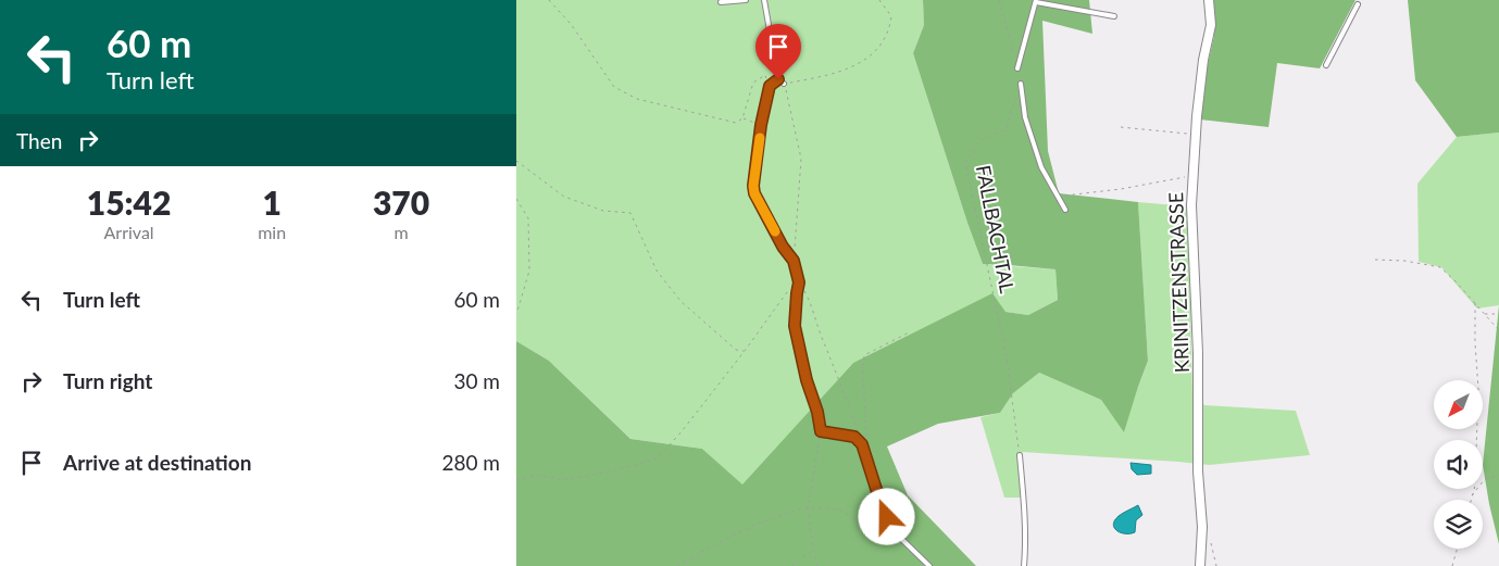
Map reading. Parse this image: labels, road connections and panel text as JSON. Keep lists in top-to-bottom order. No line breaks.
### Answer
{"streets":{"street":["KRINITZENSTRASSE"],"path":["FALLBACHTAL"]},"north":"bottom left","page":{"turn":["60 m","Turn left"],"then":"Then","eta":["15:42","Arrival","1","min","370","m"],"list":[{"name":"Turn left","value":"60 m"},{"name":"Turn right","value":"30 m"},{"name":"Arrive at destination","value":"280 m"}]}}
